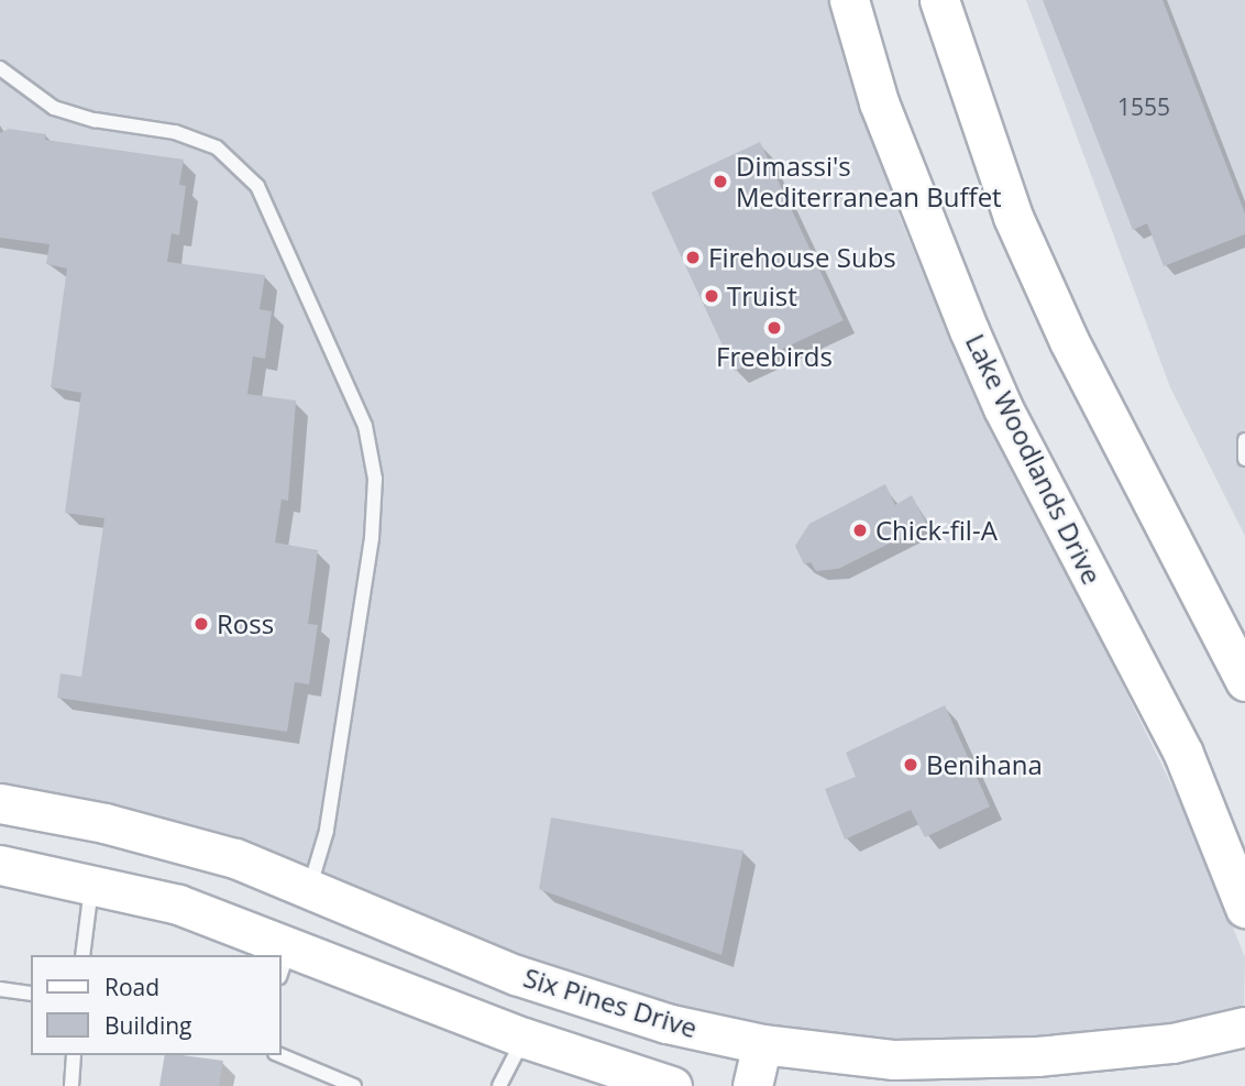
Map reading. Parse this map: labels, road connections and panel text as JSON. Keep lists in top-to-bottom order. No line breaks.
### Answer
{"streets":{"street":["Lake Woodlands Drive","Six Pines Drive"]},"places":["Dimassi's Mediterranean Buffet","Firehouse Subs","Truist","Freebirds","Chick-fil-A","Ross","Benihana"],"house_numbers":["1555"],"legend":["Road","Building"]}
